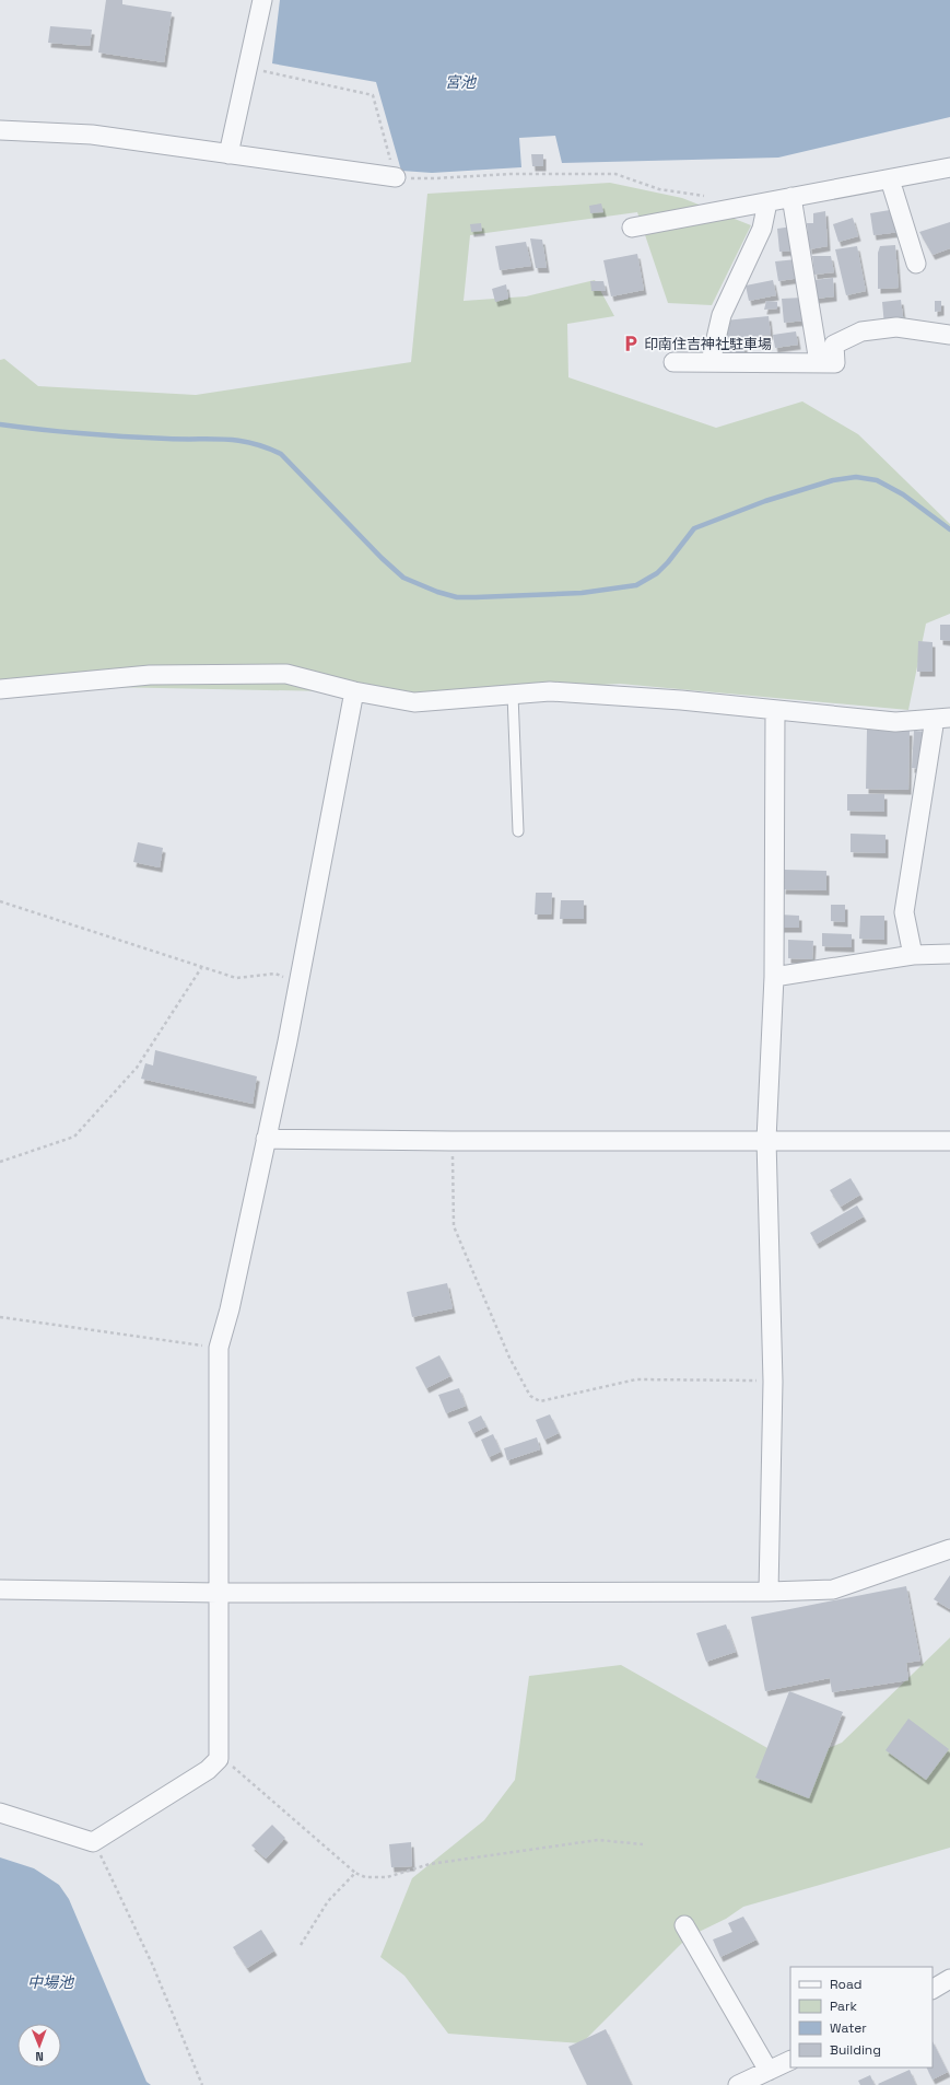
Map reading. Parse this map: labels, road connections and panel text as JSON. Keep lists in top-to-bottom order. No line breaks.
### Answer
{"water":["宮池","中場池"],"places":{"parking":["印南住吉神社駐車場"]},"legend":["Road","Park","Water","Building"],"north":"bottom"}
